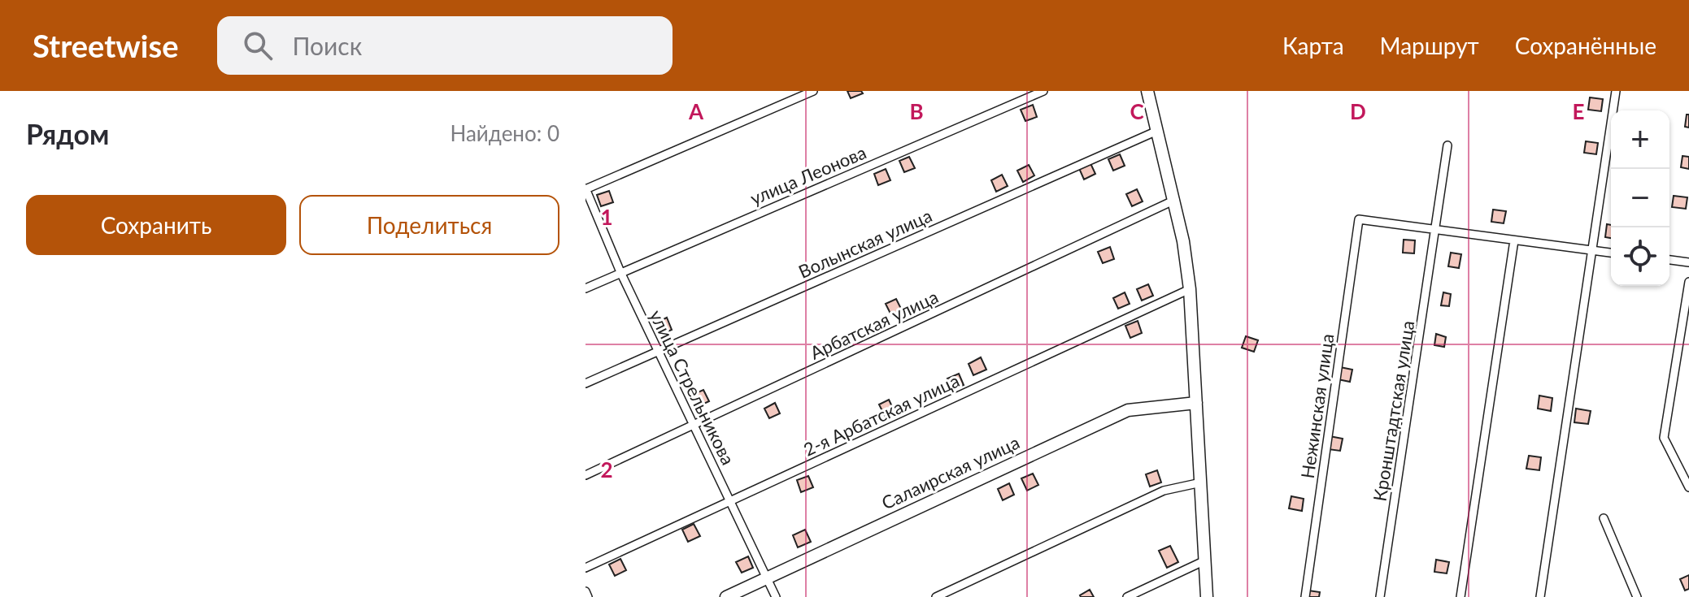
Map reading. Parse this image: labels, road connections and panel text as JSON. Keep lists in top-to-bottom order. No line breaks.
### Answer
{"streets":{"main road":["Салаирская улица"],"street":["улица Леонова","Волынская улица","Арбатская улица","улица Стрельникова","Нежинская улица","Кронштадтская улица","2-я Арбатская улица"]},"crossings":[["улица Леонова","улица Стрельникова"],["Волынская улица","улица Стрельникова"],["Арбатская улица","улица Стрельникова"],["улица Стрельникова","2-я Арбатская улица"],["улица Стрельникова","Салаирская улица"],["Нежинская улица","Кронштадтская улица"]],"page":{"header":"Streetwise","search":"Поиск","nav":["Карта","Маршрут","Сохранённые"],"heading":["Рядом","Найдено: 0"],"map_buttons":["+","−"],"buttons":["Сохранить","Поделиться"]},"grid":{"columns":["A","B","C","D","E"],"rows":["1","2"]}}
